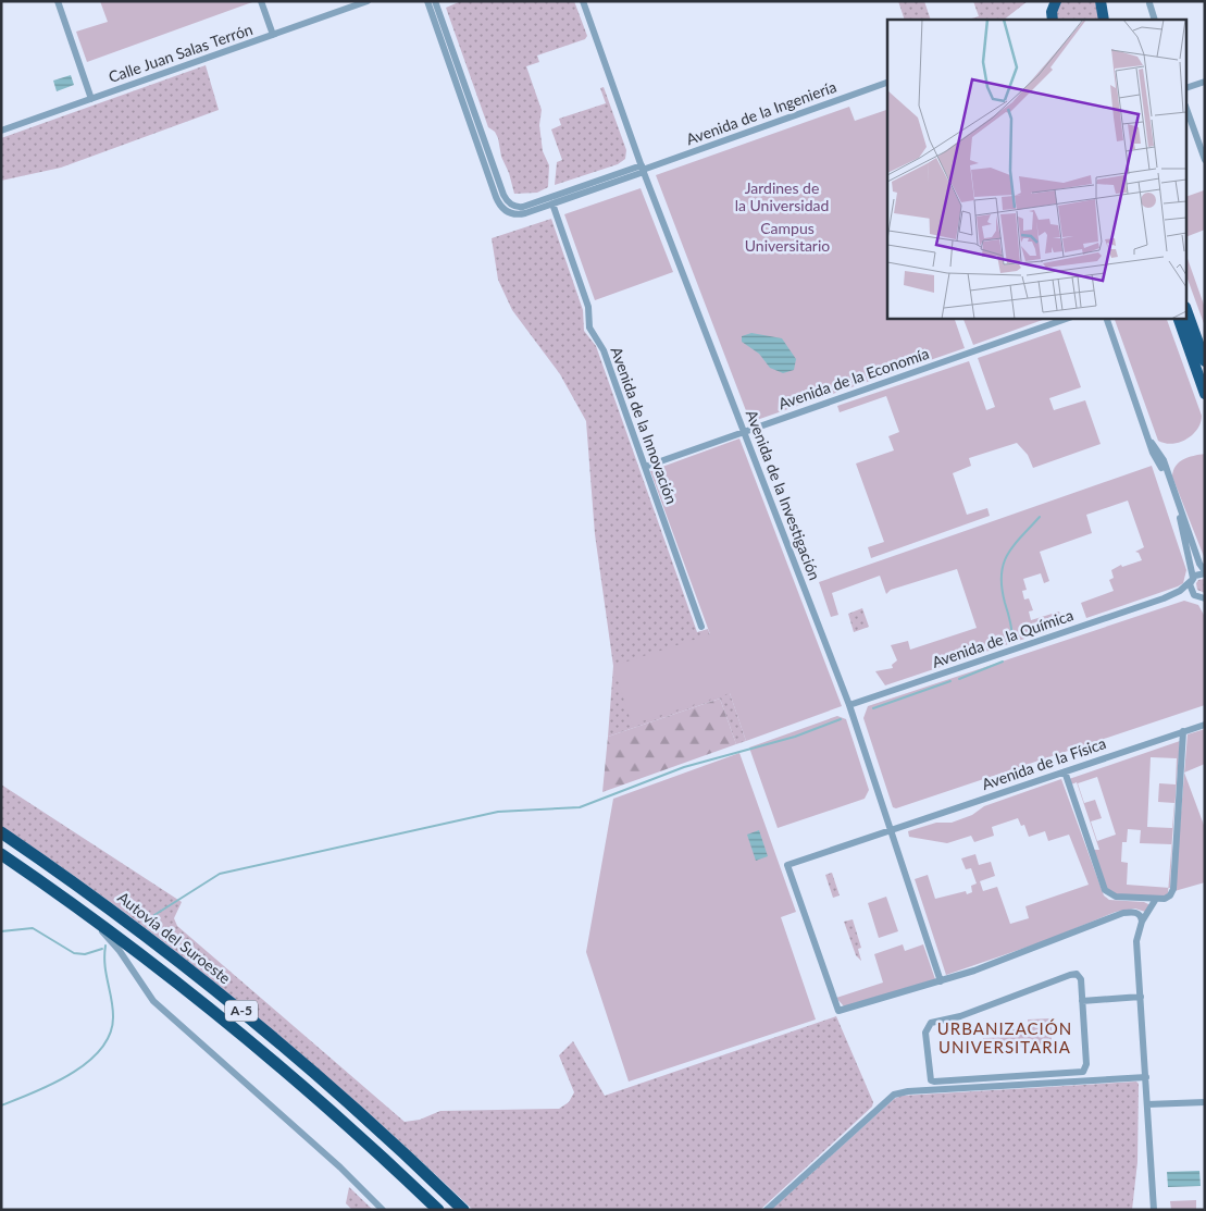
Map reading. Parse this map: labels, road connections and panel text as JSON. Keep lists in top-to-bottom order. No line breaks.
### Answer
{"streets":{"highway":["Autovía del Suroeste","A-5"],"street":["Calle Juan Salas Terrón","Avenida de la Ingeniería","Avenida de la Economía","Avenida de la Innovación","Avenida de la Investigación","Avenida de la Química","Avenida de la Física"]},"crossings":[["Avenida de la Ingeniería","Avenida de la Investigación"],["Avenida de la Economía","Avenida de la Innovación"],["Avenida de la Economía","Avenida de la Investigación"],["Avenida de la Investigación","Avenida de la Química"],["Avenida de la Investigación","Avenida de la Física"]],"districts":["URBANIZACIÓN UNIVERSITARIA"],"parks":["Jardines de la Universidad","Campus Universitario"]}
